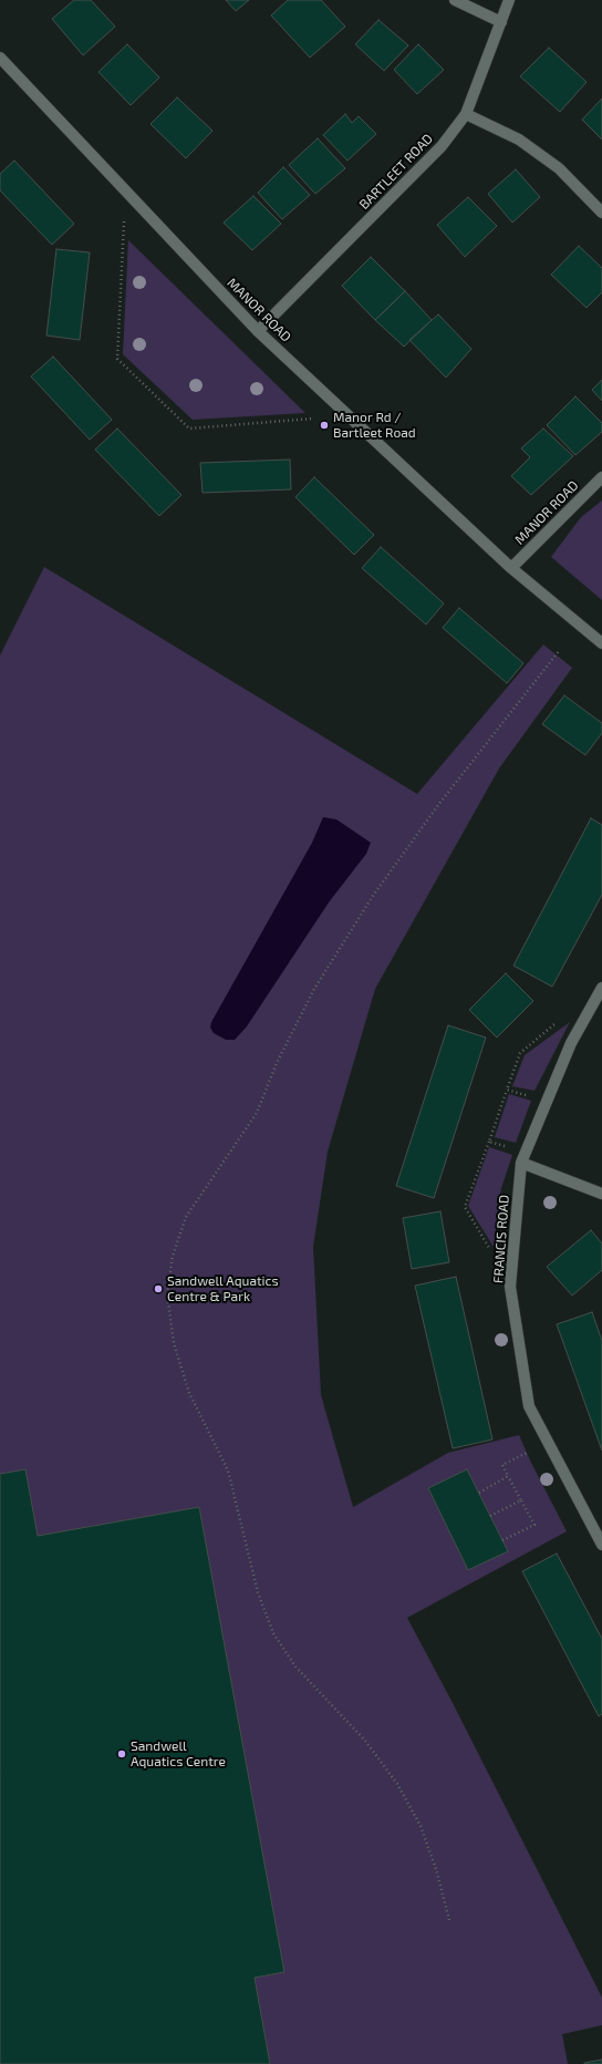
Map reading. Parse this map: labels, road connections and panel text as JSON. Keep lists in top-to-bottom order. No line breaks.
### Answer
{"streets":{"street":["BARTLEET ROAD","MANOR ROAD","FRANCIS ROAD"]},"crossings":[["BARTLEET ROAD","MANOR ROAD"]],"places":["Manor Rd / Bartleet Road","Sandwell Aquatics Centre & Park","Sandwell Aquatics Centre"]}
